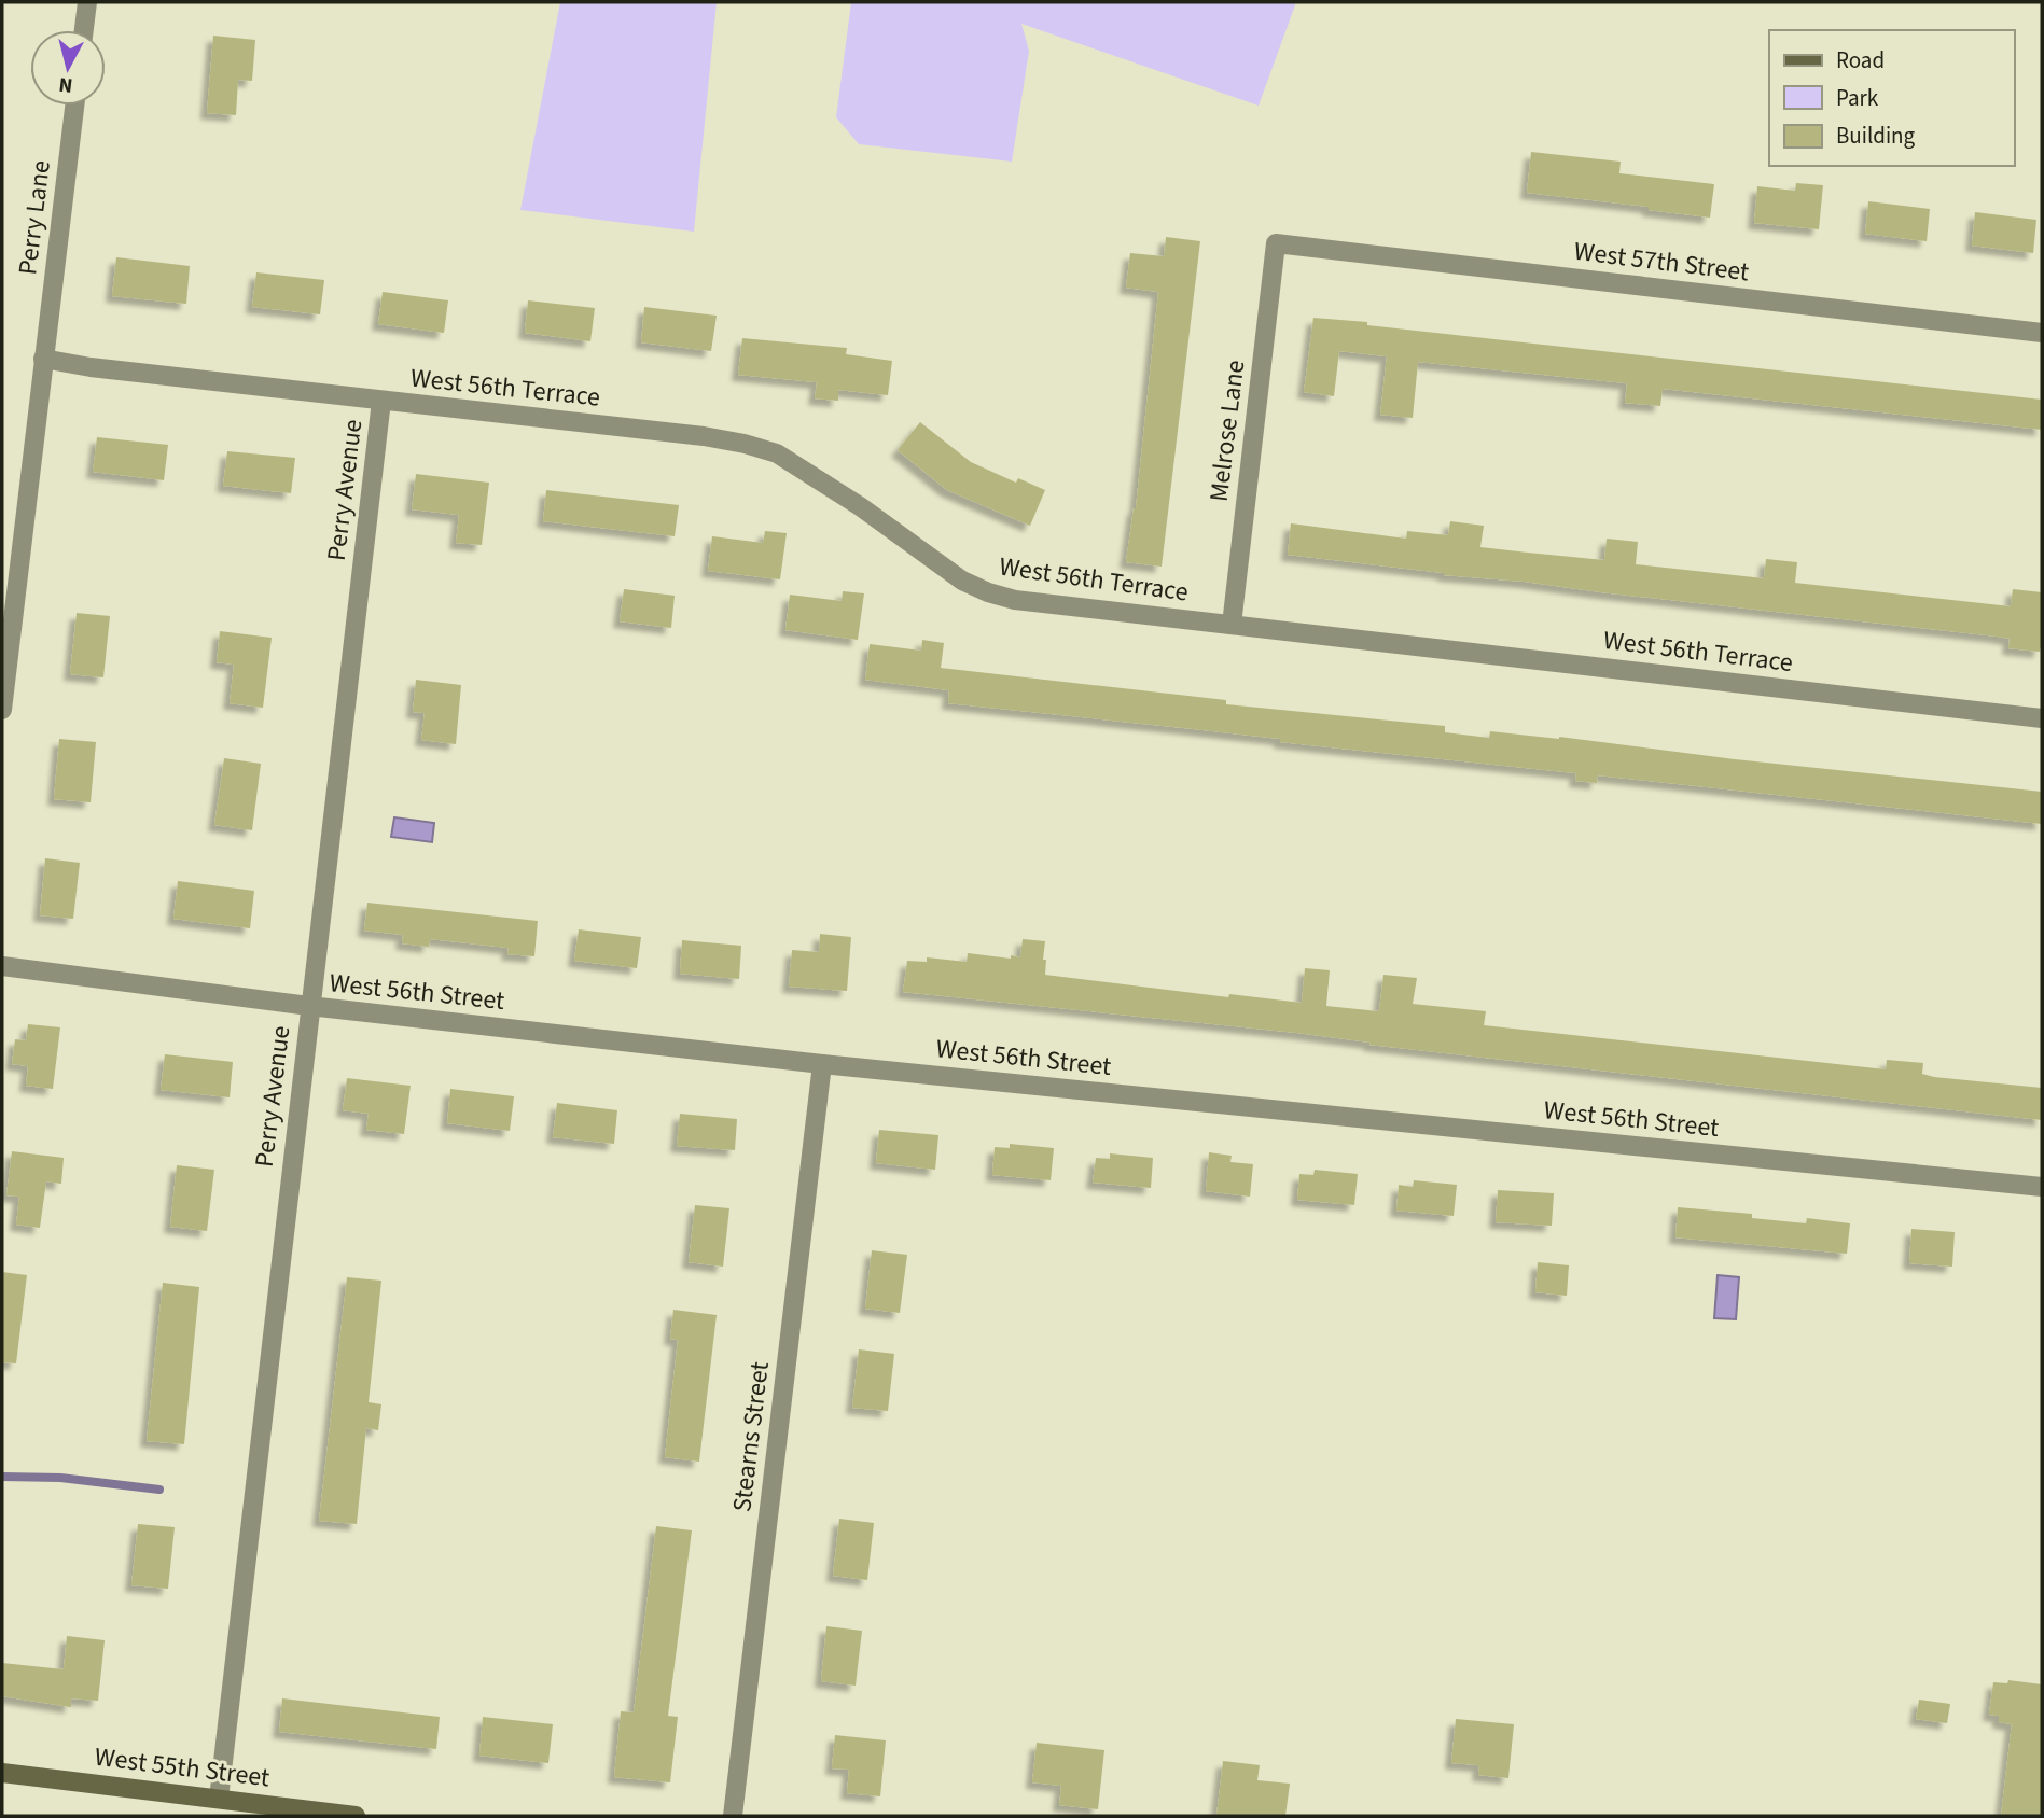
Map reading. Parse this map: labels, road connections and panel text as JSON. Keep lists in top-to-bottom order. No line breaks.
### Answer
{"streets":{"street":["Perry Lane","West 57th Street","West 56th Terrace","Melrose Lane","Perry Avenue","West 56th Street","Stearns Street","West 55th Street"]},"crossings":[["Perry Lane","West 56th Terrace"],["West 57th Street","Melrose Lane"],["West 56th Terrace","Melrose Lane"],["West 56th Terrace","Perry Avenue"],["Perry Avenue","West 56th Street"],["Perry Avenue","West 55th Street"],["West 56th Street","Stearns Street"]],"legend":["Road","Park","Building"],"north":"bottom"}
